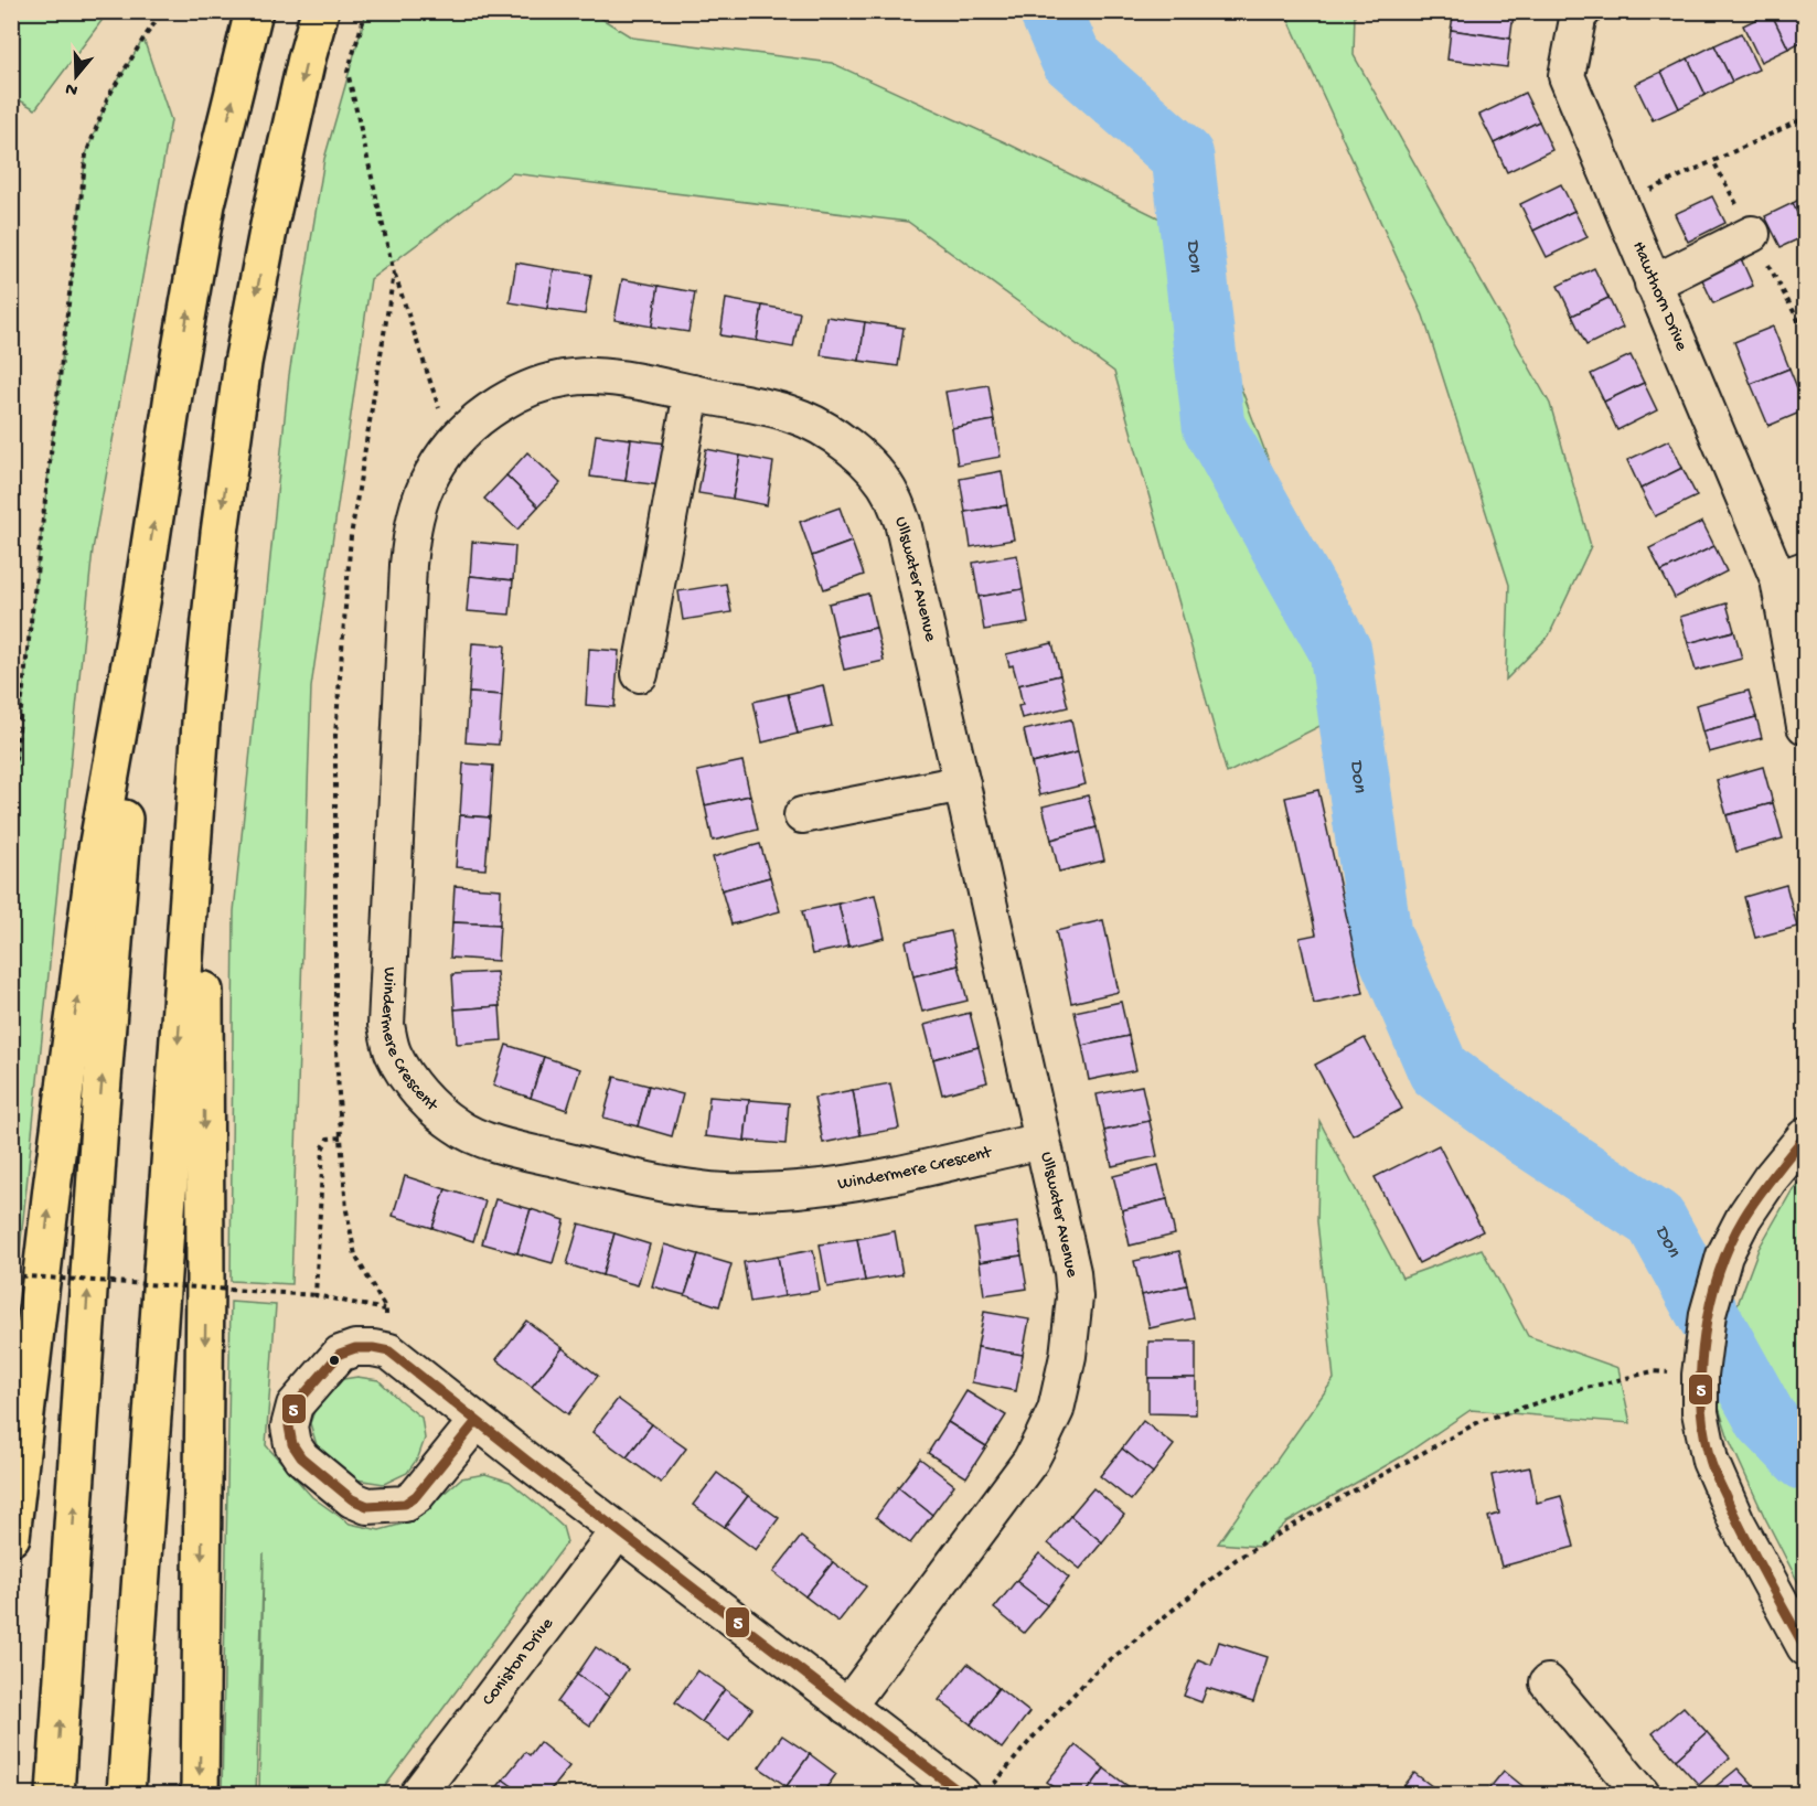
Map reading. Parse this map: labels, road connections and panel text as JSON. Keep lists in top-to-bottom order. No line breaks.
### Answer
{"streets":{"street":["Hawthorn Drive","Ullswater Avenue","Windermere Crescent","Coniston Drive"]},"crossings":[["Ullswater Avenue","Windermere Crescent"]],"water":["Don"],"lines":["transit line 5"],"north":"bottom"}
